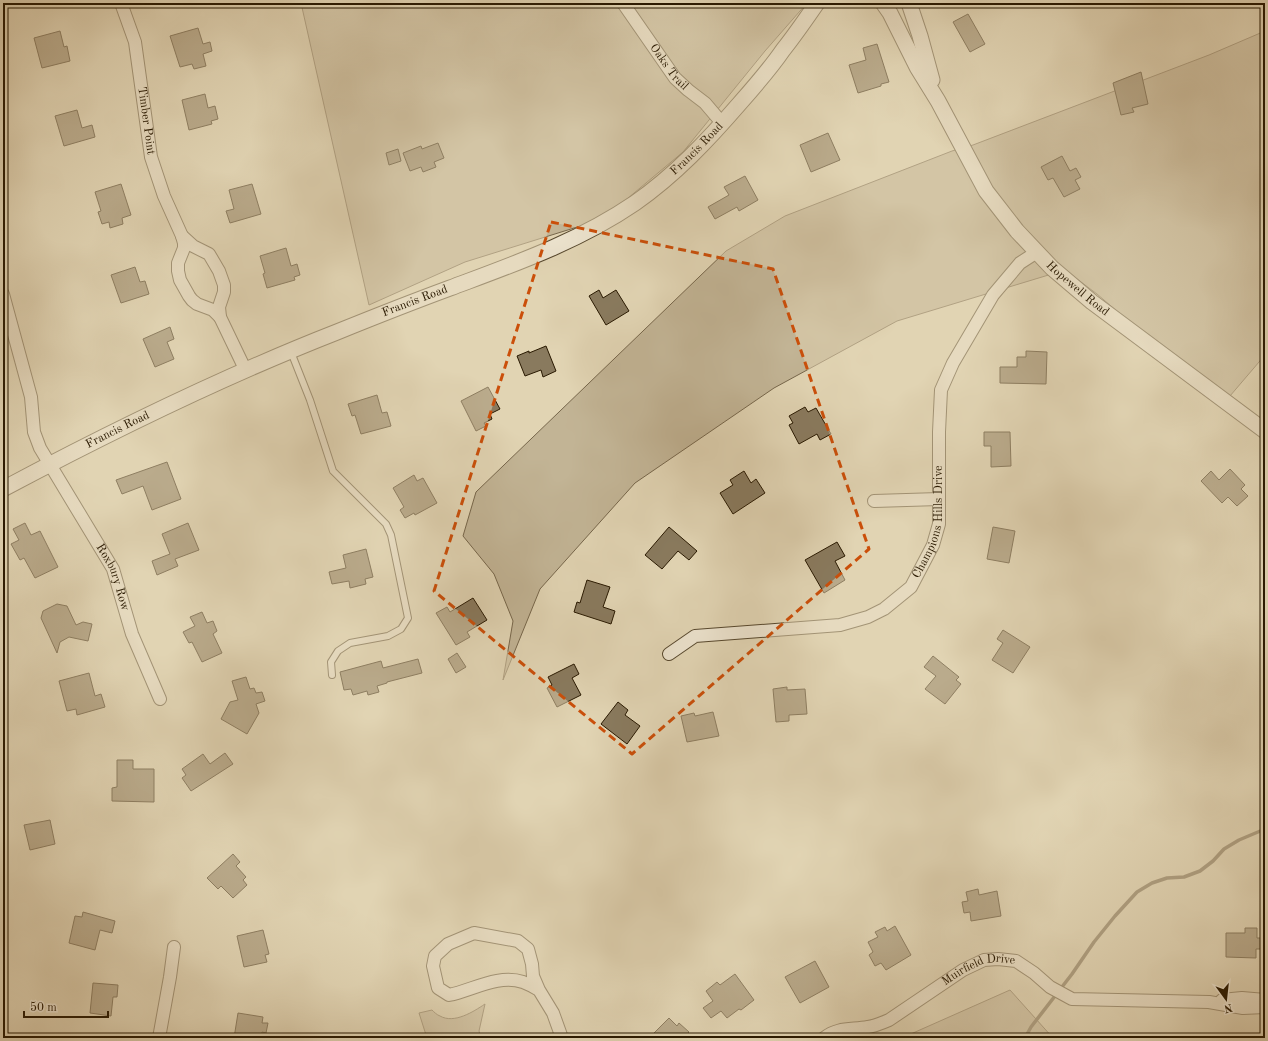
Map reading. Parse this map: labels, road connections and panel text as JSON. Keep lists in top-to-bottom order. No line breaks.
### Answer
{"streets":{"street":["Oaks Trail","Timber Point","Francis Road","Hopewell Road","Champions Hills Drive","Roxbury Row","Muirfield Drive"]},"crossings":[["Oaks Trail","Francis Road"],["Francis Road","Roxbury Row"],["Hopewell Road","Champions Hills Drive"]],"scale_bar":"50 m","north":"bottom"}
